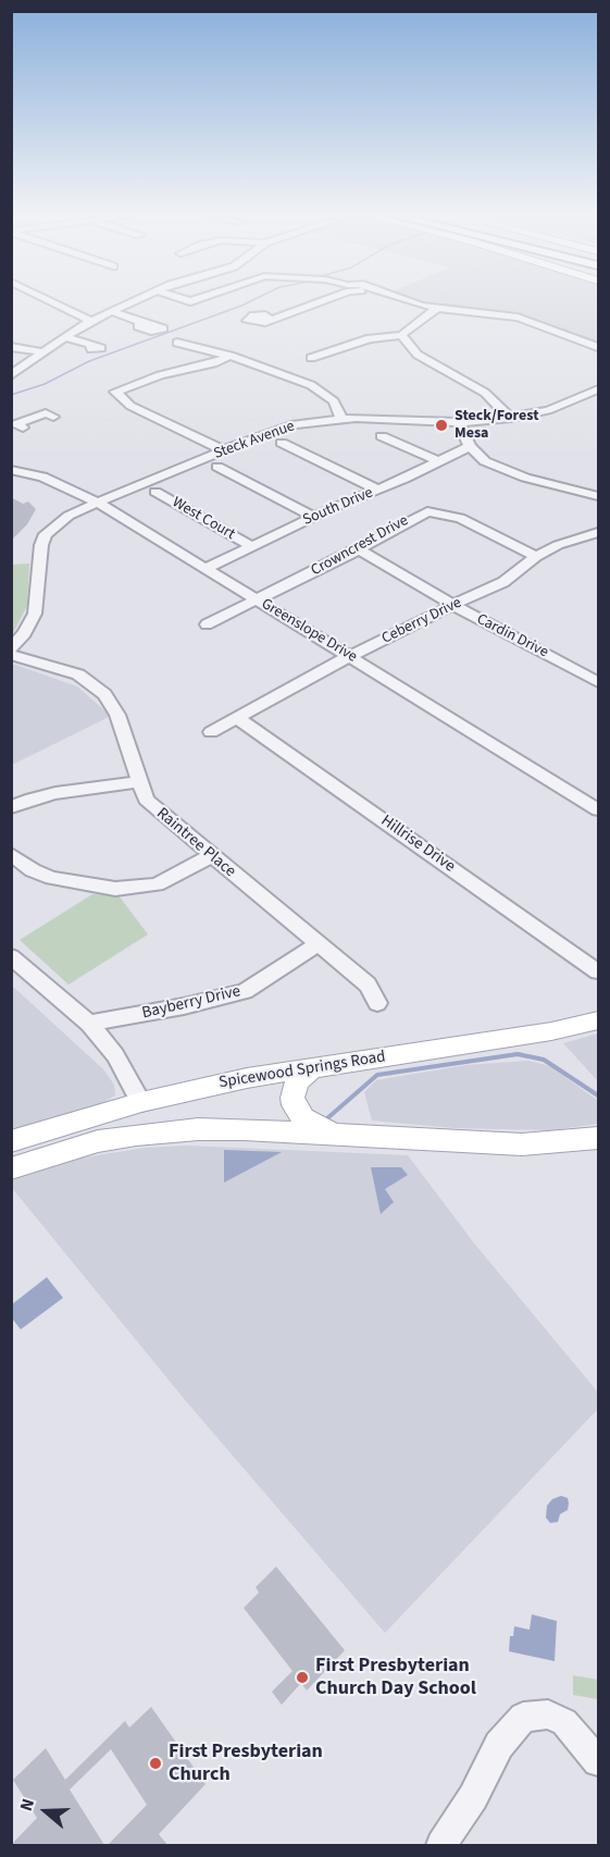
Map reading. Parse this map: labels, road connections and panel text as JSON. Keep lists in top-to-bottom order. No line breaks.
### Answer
{"streets":{"main road":["Spicewood Springs Road"],"street":["Steck Avenue","South Drive","West Court","Crowncrest Drive","Ceberry Drive","Greenslope Drive","Cardin Drive","Raintree Place","Hillrise Drive","Bayberry Drive"]},"crossings":[["Steck Avenue","Greenslope Drive"],["South Drive","West Court"],["South Drive","Greenslope Drive"],["Crowncrest Drive","Ceberry Drive"],["Crowncrest Drive","Greenslope Drive"],["Crowncrest Drive","Cardin Drive"],["Ceberry Drive","Greenslope Drive"],["Ceberry Drive","Cardin Drive"],["Ceberry Drive","Hillrise Drive"],["Raintree Place","Bayberry Drive"]],"places":["Steck/Forest Mesa","First Presbyterian Church Day School","First Presbyterian Church"],"north":"left"}
